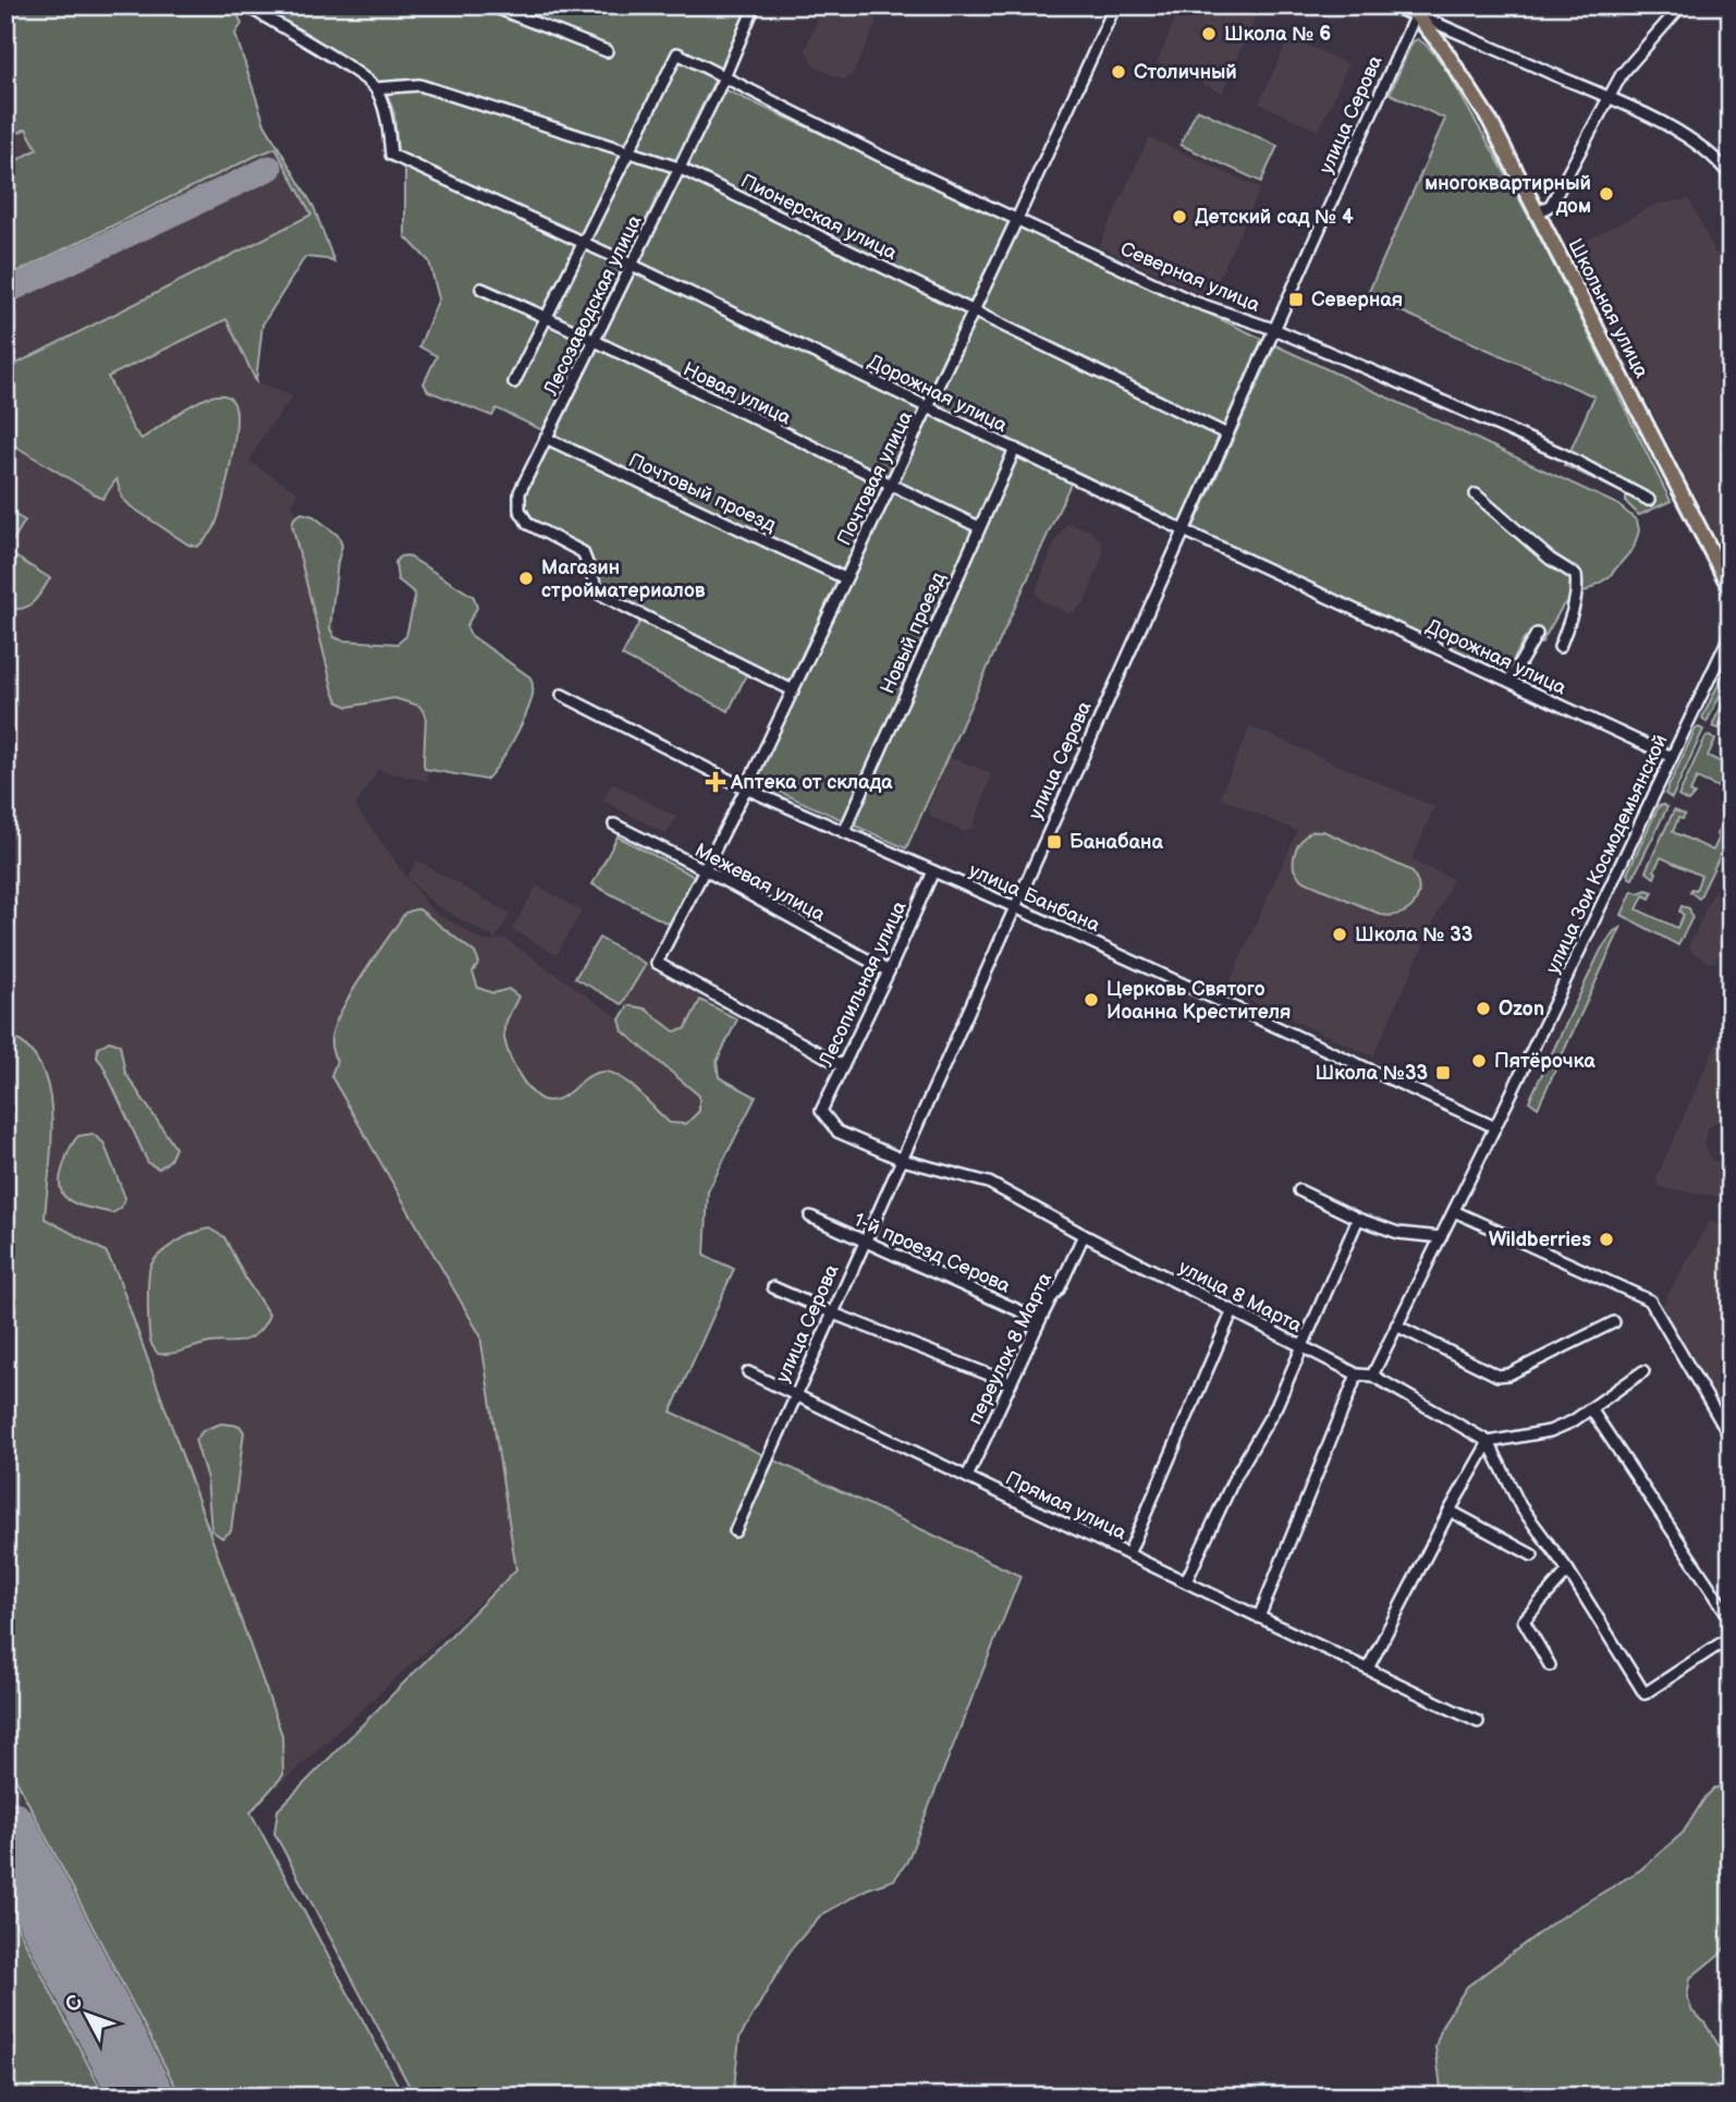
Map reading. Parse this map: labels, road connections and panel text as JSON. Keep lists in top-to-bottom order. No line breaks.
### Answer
{"streets":{"main road":["Школьная улица"],"street":["улица Серова","Пионерская улица","Северная улица","Лесозаводская улица","Новая улица","Дорожная улица","Почтовая улица","Почтовый проезд","Новый проезд","улица Зои Космодемьянской","Межевая улица","улица Банбана","Лесопильная улица","1-й проезд Серова","улица 8 Марта","переулок 8 Марта","Прямая улица"]},"crossings":[["улица Серова","Пионерская улица"],["улица Серова","Северная улица"],["улица Серова","Школьная улица"],["улица Серова","Дорожная улица"],["улица Серова","улица Банбана"],["улица Серова","1-й проезд Серова"],["улица Серова","улица 8 Марта"],["улица Серова","Прямая улица"],["Пионерская улица","Северная улица"],["Пионерская улица","Лесозаводская улица"],["Пионерская улица","Дорожная улица"],["Пионерская улица","Почтовая улица"],["Северная улица","Лесозаводская улица"],["Северная улица","Почтовая улица"],["Лесозаводская улица","Новая улица"],["Лесозаводская улица","Дорожная улица"],["Лесозаводская улица","Почтовая улица"],["Лесозаводская улица","Почтовый проезд"],["Новая улица","Почтовая улица"],["Новая улица","Новый проезд"],["Дорожная улица","Почтовая улица"],["Дорожная улица","Новый проезд"],["Дорожная улица","улица Зои Космодемьянской"],["Почтовая улица","Почтовый проезд"],["Почтовая улица","Межевая улица"],["Почтовая улица","улица Банбана"],["Почтовая улица","Лесопильная улица"],["Новый проезд","улица Банбана"],["улица Зои Космодемьянской","улица Банбана"],["улица Зои Космодемьянской","улица 8 Марта"],["Межевая улица","Лесопильная улица"],["улица Банбана","Лесопильная улица"],["Лесопильная улица","улица 8 Марта"],["1-й проезд Серова","переулок 8 Марта"],["улица 8 Марта","переулок 8 Марта"],["переулок 8 Марта","Прямая улица"]],"places":{"other":["Школа № 6","Столичный","многоквартирный дом","Детский сад № 4","Магазин стройматериалов","Школа № 33","Церковь Святого Иоанна Крестителя","Ozon","Пятёрочка","Wildberries"],"transit":["Северная","Банабана","Школа №33"],"health":["Аптека от склада"]},"north":"top left"}
